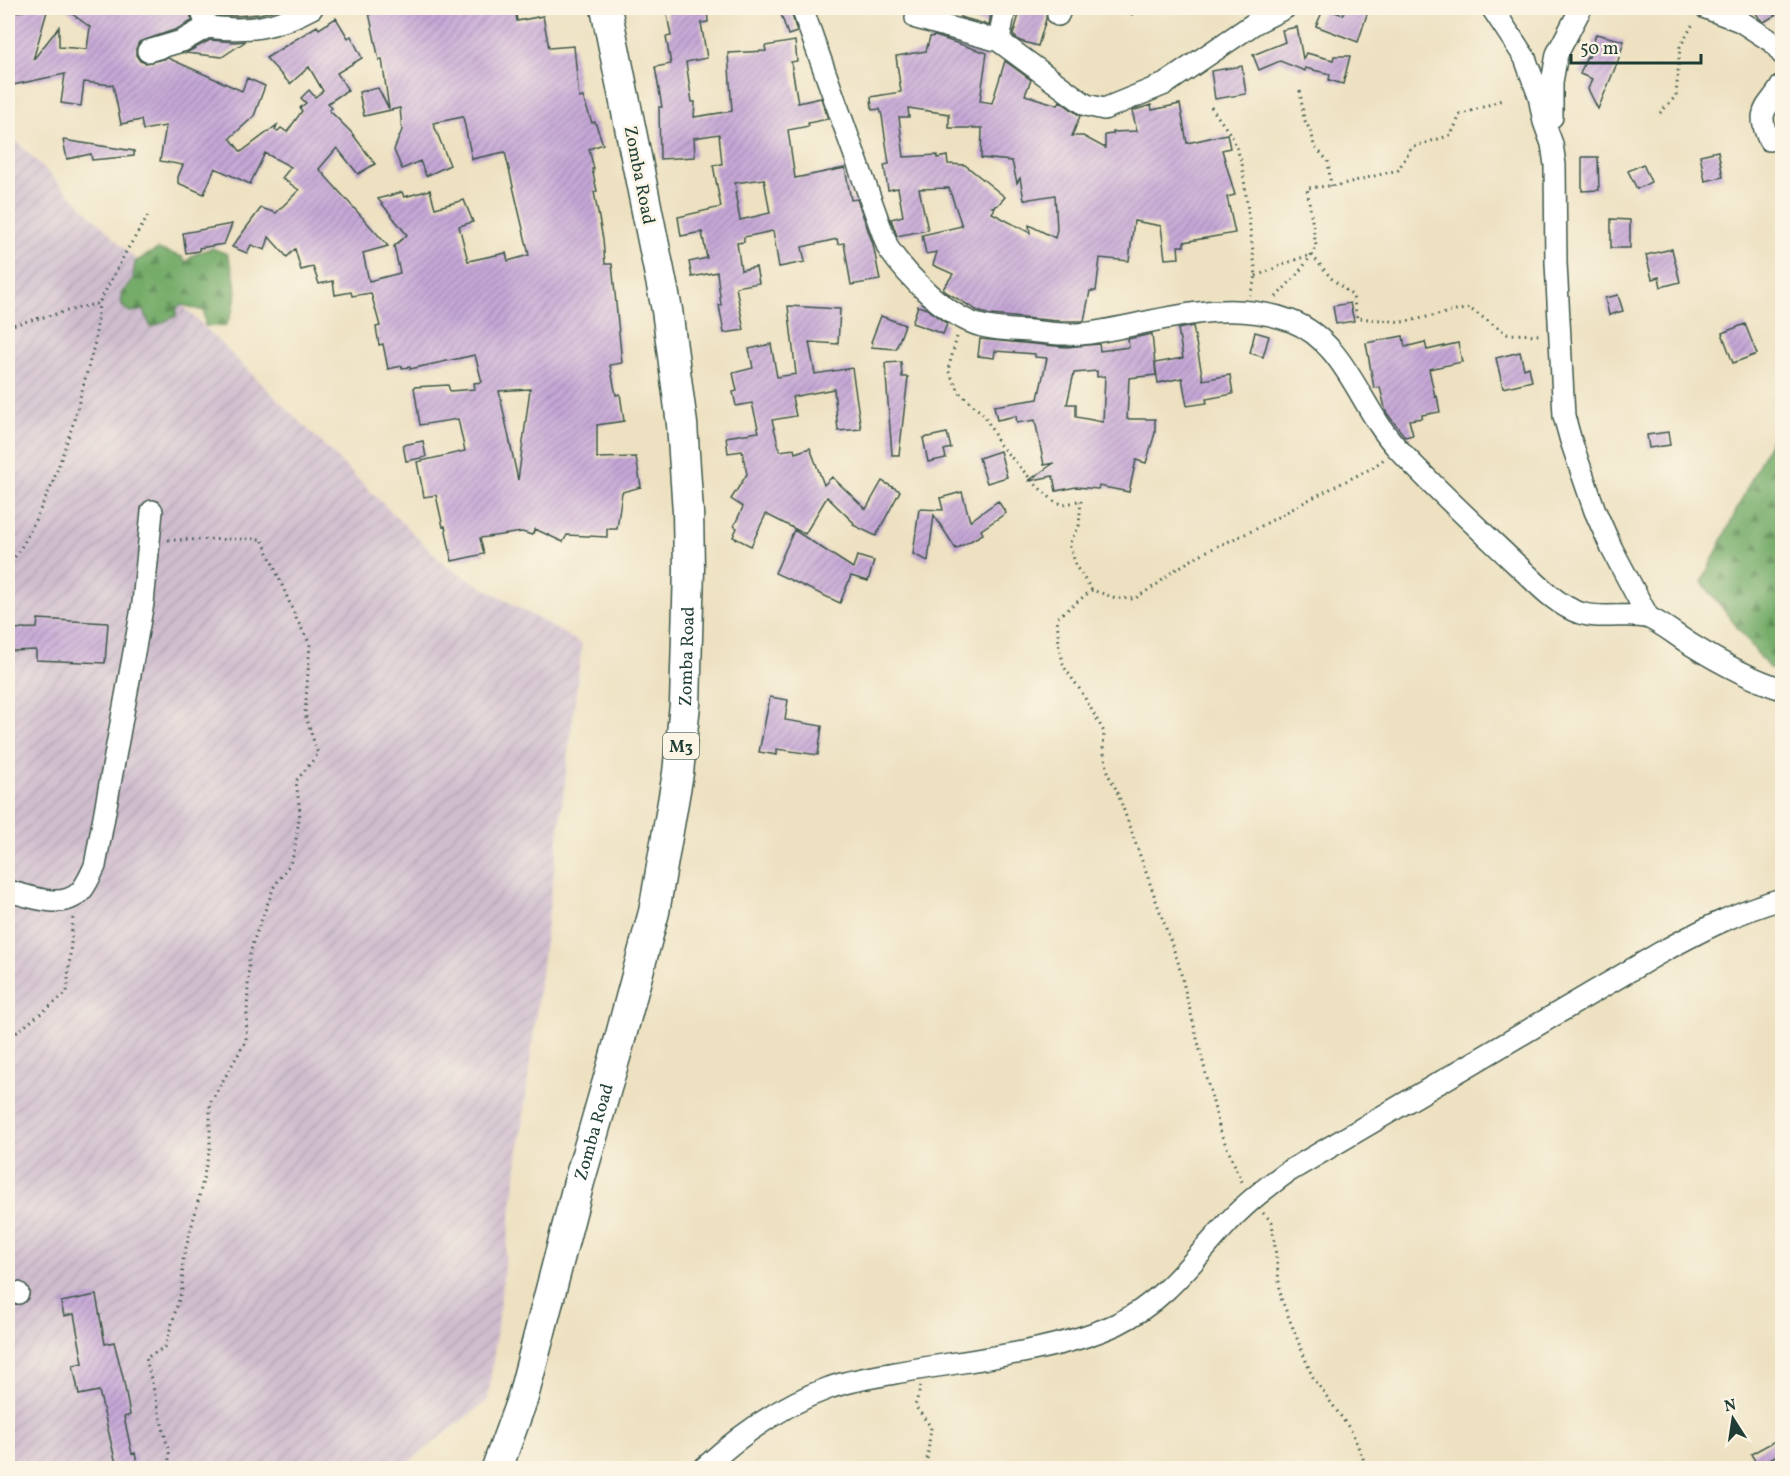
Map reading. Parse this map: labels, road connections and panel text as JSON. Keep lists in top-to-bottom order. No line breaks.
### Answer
{"streets":{"highway":["Zomba Road","M3"]},"scale_bar":"50 m","north":"top"}
